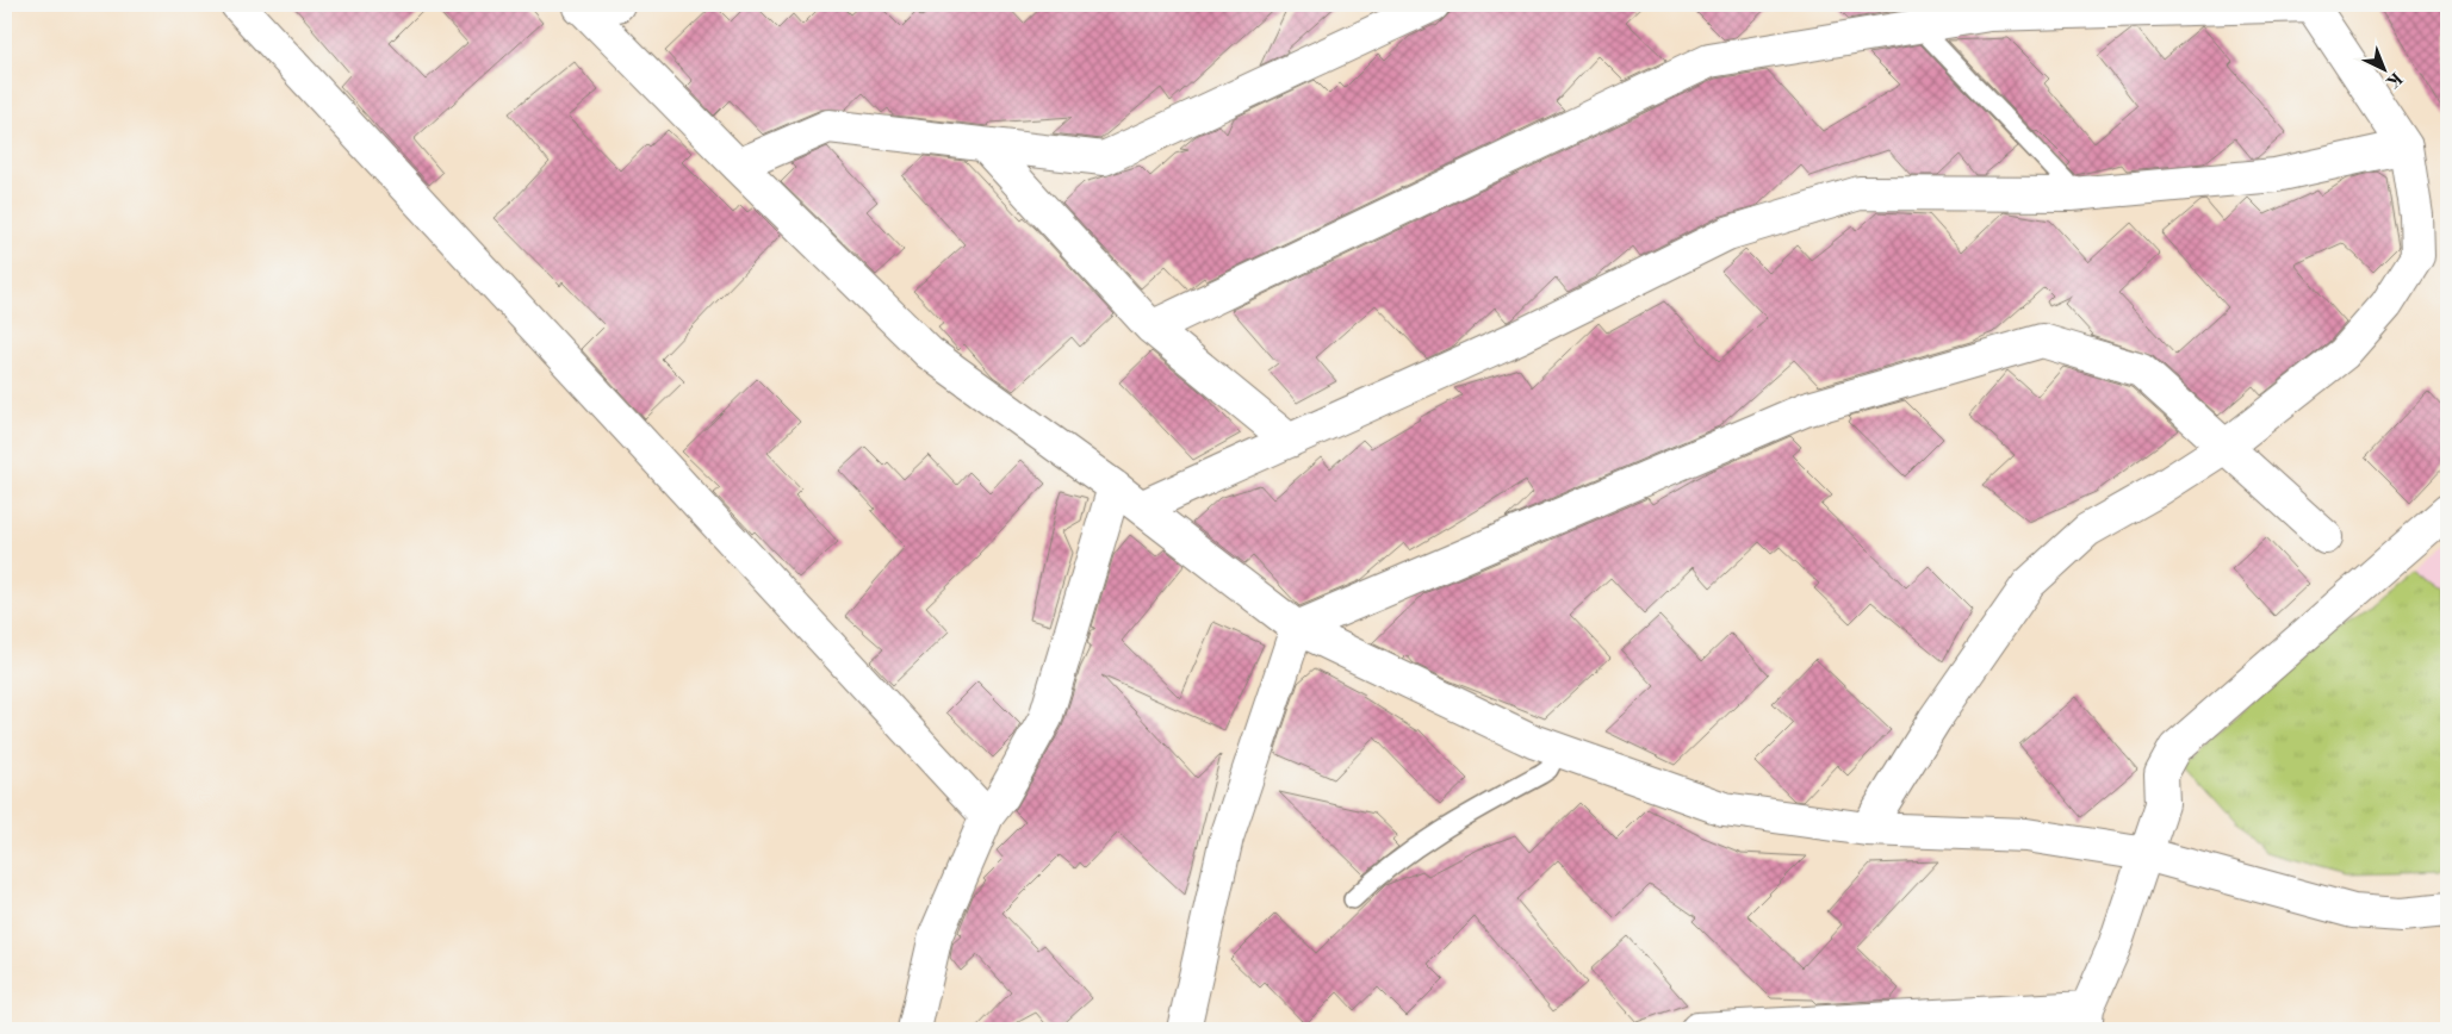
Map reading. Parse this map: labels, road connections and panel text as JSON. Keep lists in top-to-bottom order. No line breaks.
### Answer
{"north":"bottom right"}
